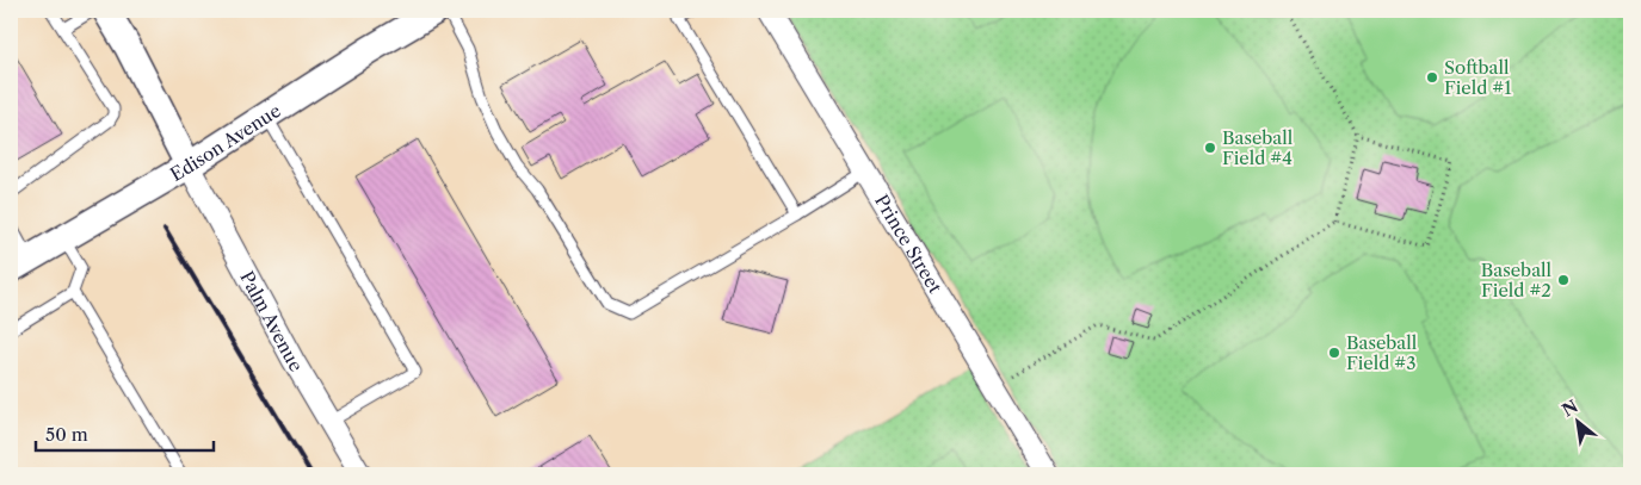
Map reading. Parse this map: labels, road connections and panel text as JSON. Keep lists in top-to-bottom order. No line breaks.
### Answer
{"streets":{"street":["Edison Avenue","Prince Street","Palm Avenue"]},"crossings":[["Edison Avenue","Palm Avenue"]],"places":["Softball Field #1","Baseball Field #4","Baseball Field #2","Baseball Field #3"],"scale_bar":"50 m","north":"top left"}
